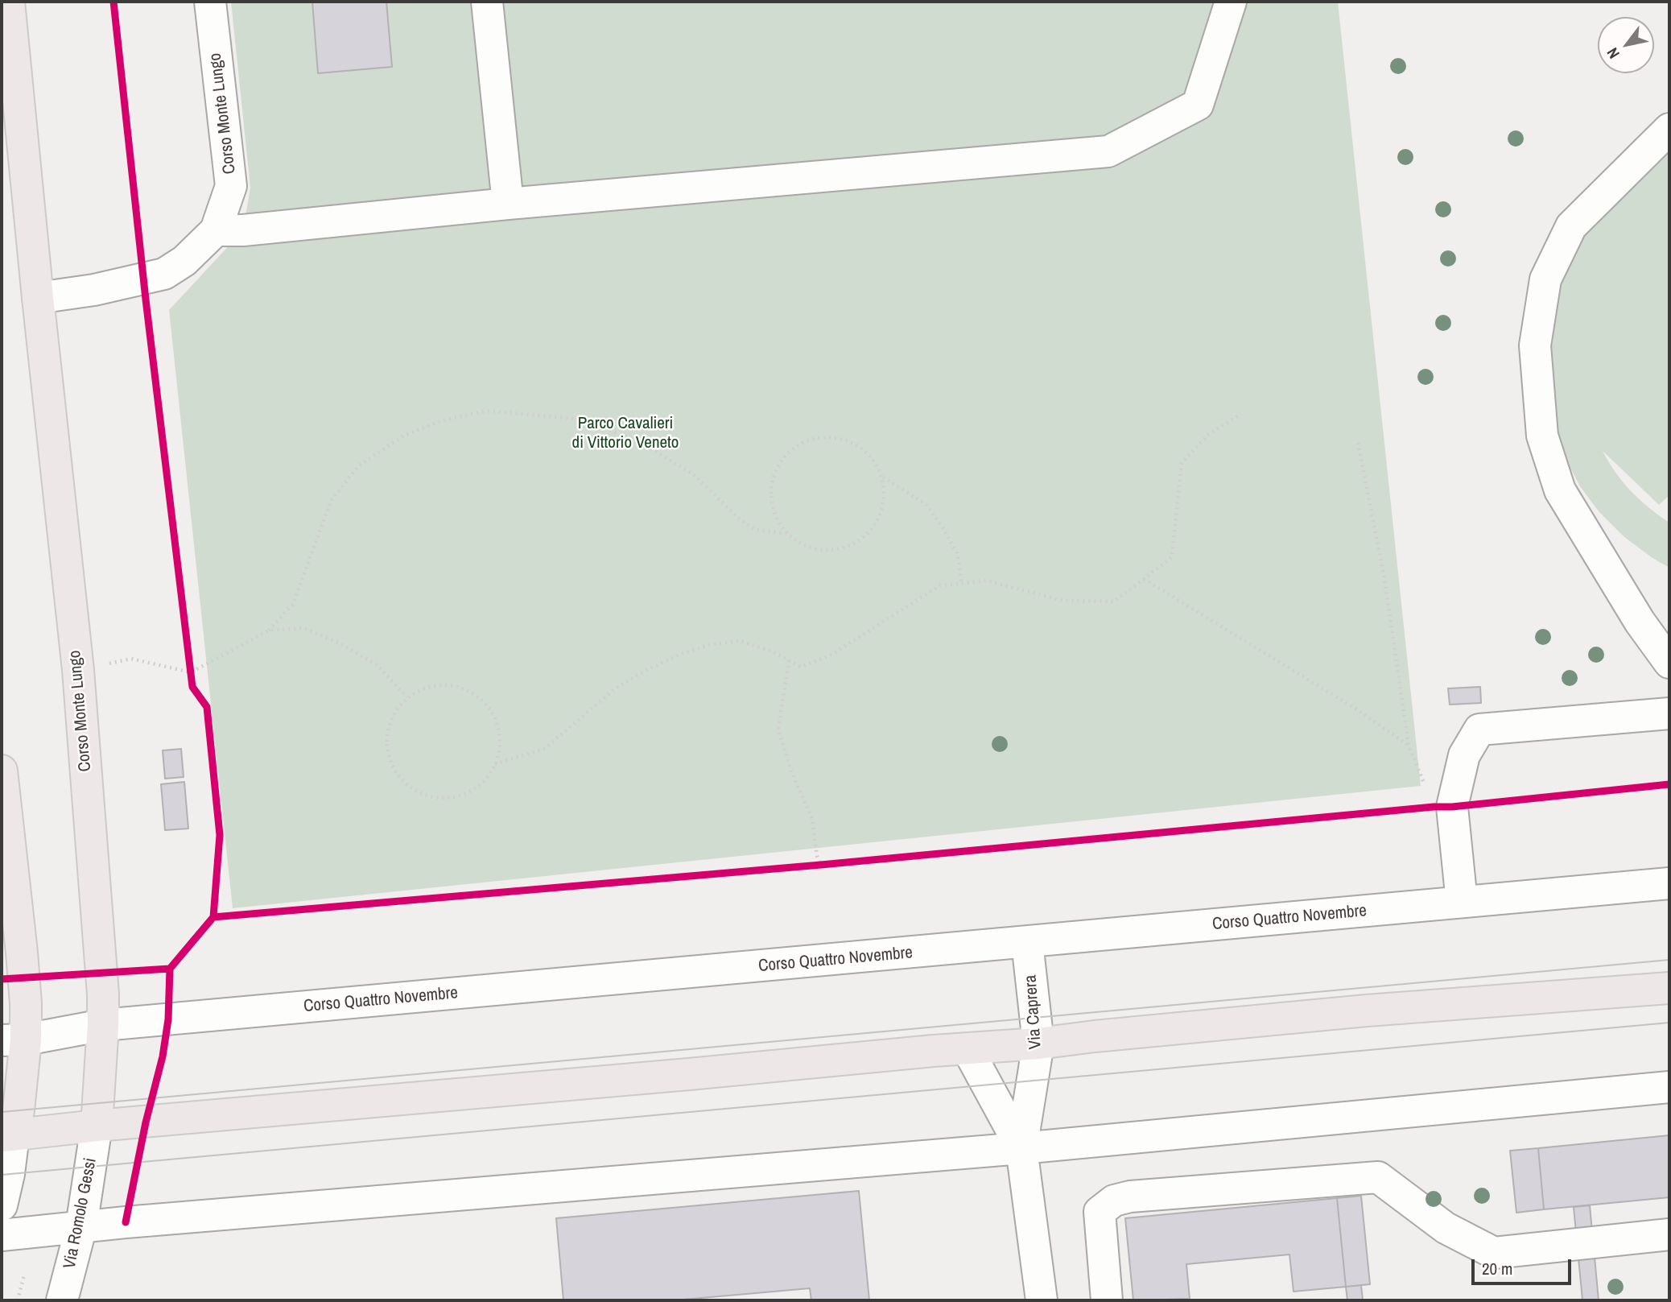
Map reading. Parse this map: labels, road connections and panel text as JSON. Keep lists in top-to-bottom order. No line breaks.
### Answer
{"streets":{"main road":["Corso Monte Lungo"],"street":["Corso Quattro Novembre","Via Caprera","Via Romolo Gessi"]},"crossings":[["Corso Monte Lungo","Corso Quattro Novembre"],["Corso Monte Lungo","Via Romolo Gessi"],["Corso Quattro Novembre","Via Caprera"]],"parks":["Parco Cavalieri di Vittorio Veneto"],"scale_bar":"20 m","north":"bottom left"}
